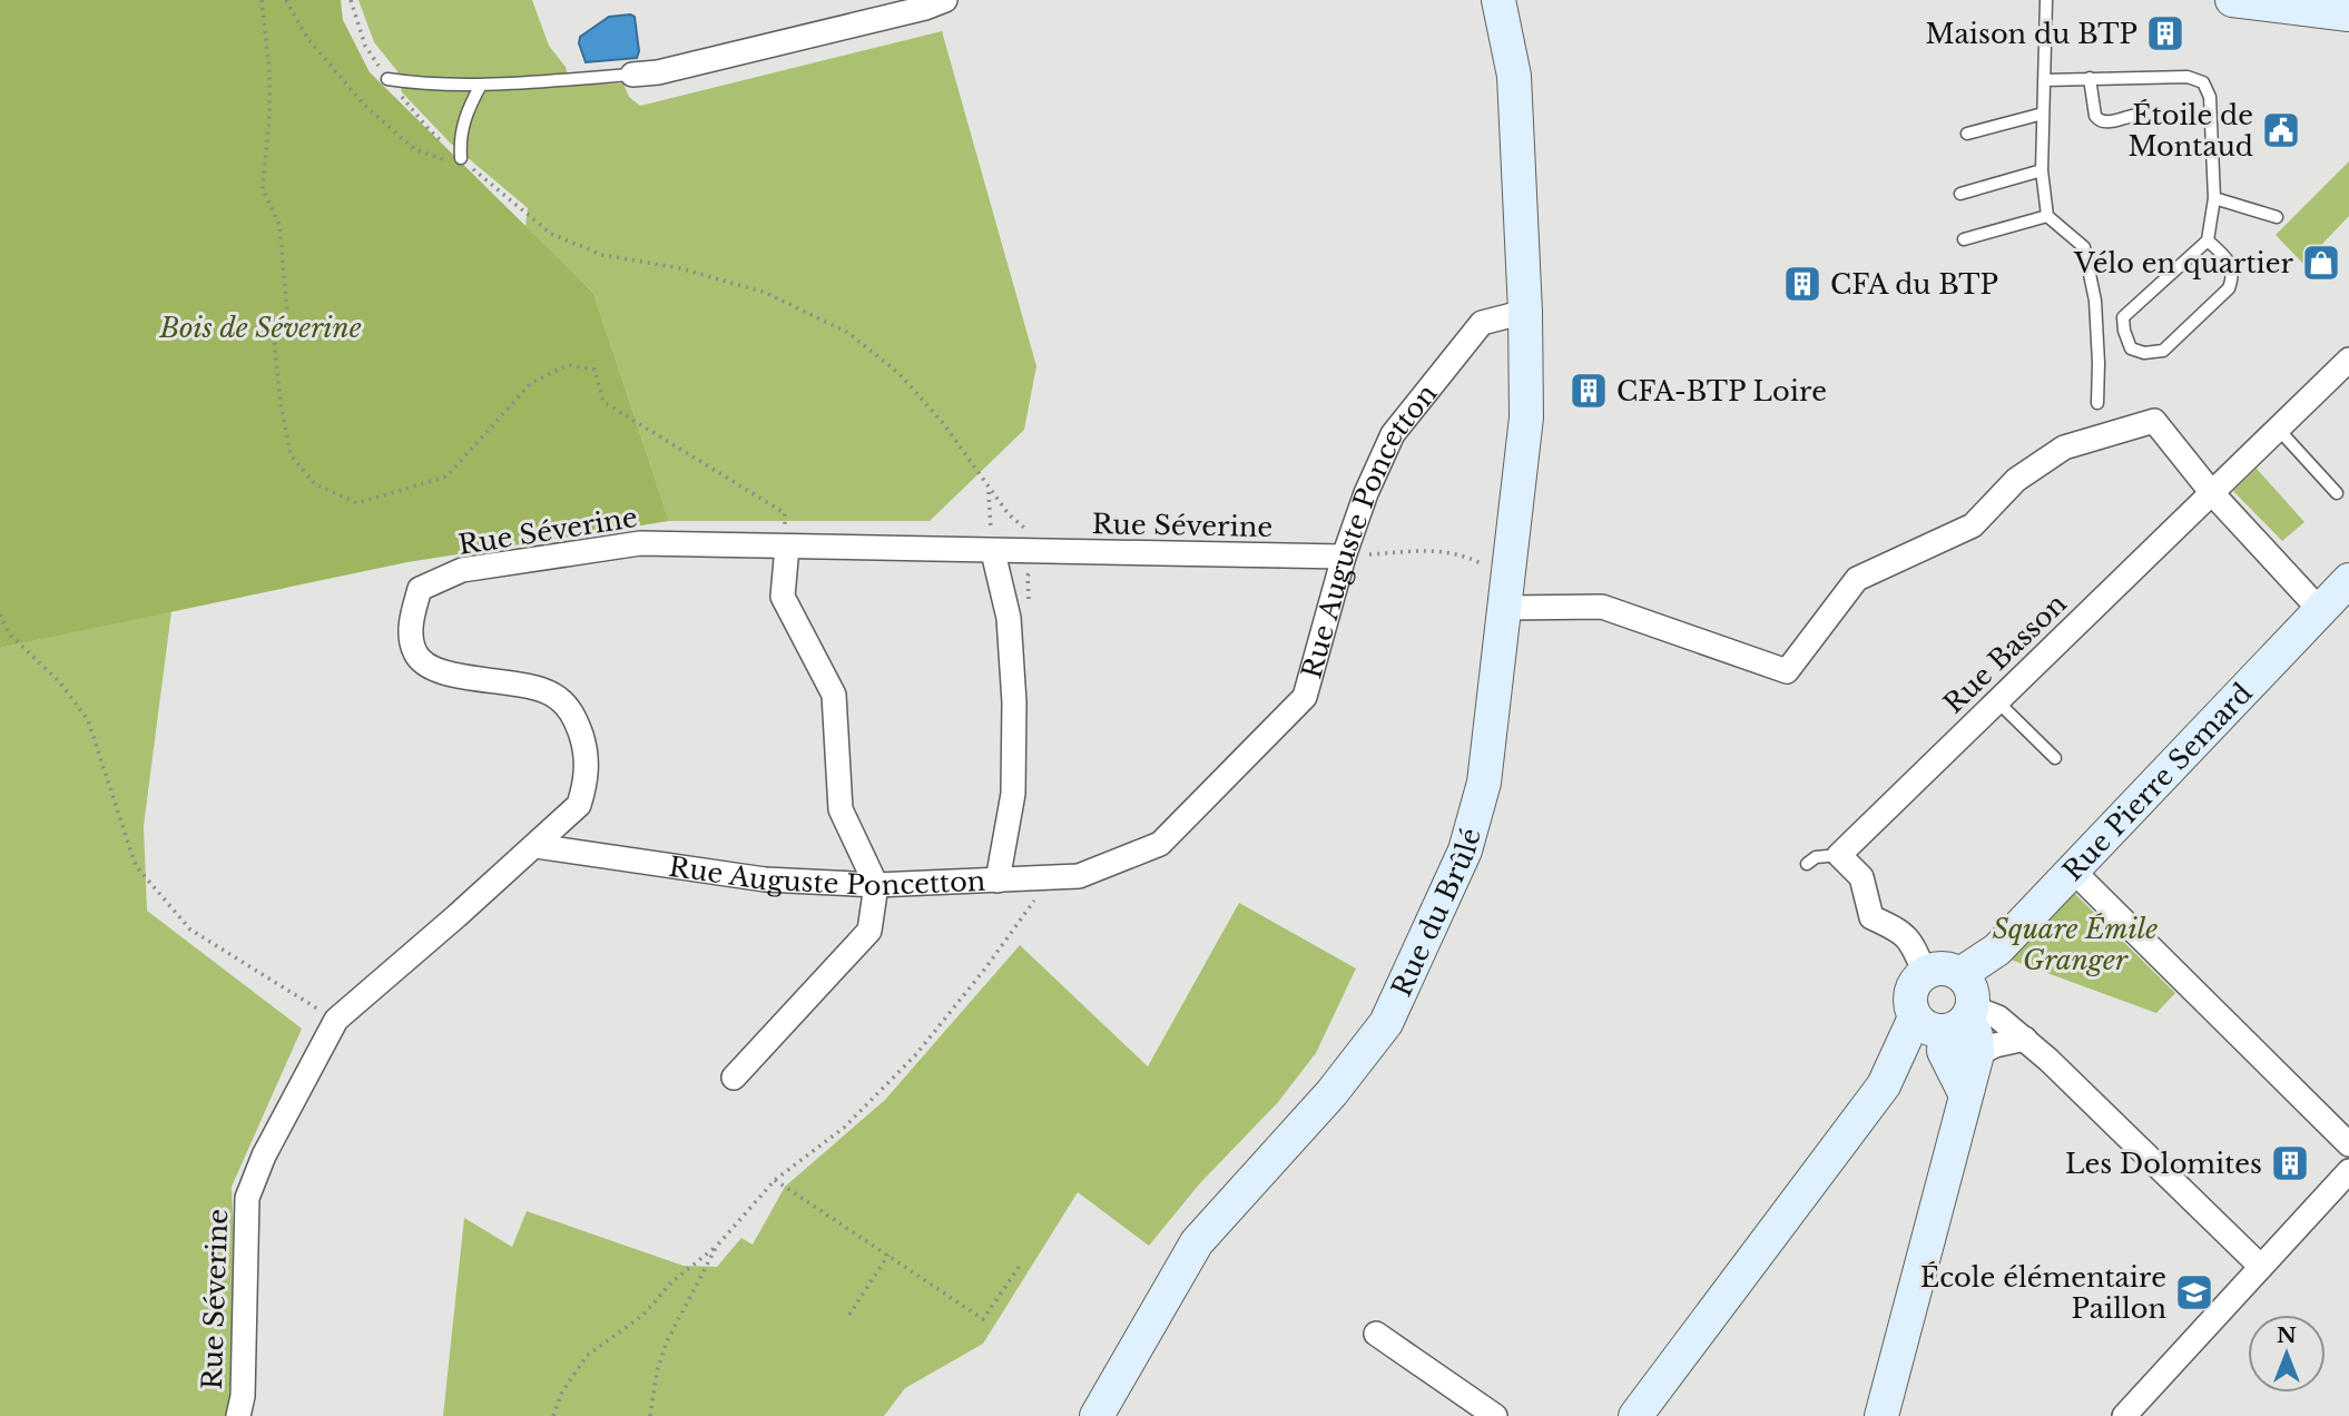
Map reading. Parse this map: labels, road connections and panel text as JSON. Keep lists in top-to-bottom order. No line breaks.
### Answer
{"streets":{"street":["Rue Séverine","Rue Auguste Poncetton","Rue Basson","Rue Pierre Semard","Rue du Brûlé"]},"crossings":[["Rue Séverine","Rue Auguste Poncetton"],["Rue Auguste Poncetton","Rue du Brûlé"]],"parks":["Bois de Séverine","Square Émile Granger"],"places":{"building":["Maison du BTP","CFA du BTP","CFA-BTP Loire","Les Dolomites"],"public building":["Étoile de Montaud"],"shop":["Vélo en quartier"],"school or university":["École élémentaire Paillon"]},"north":"top"}
